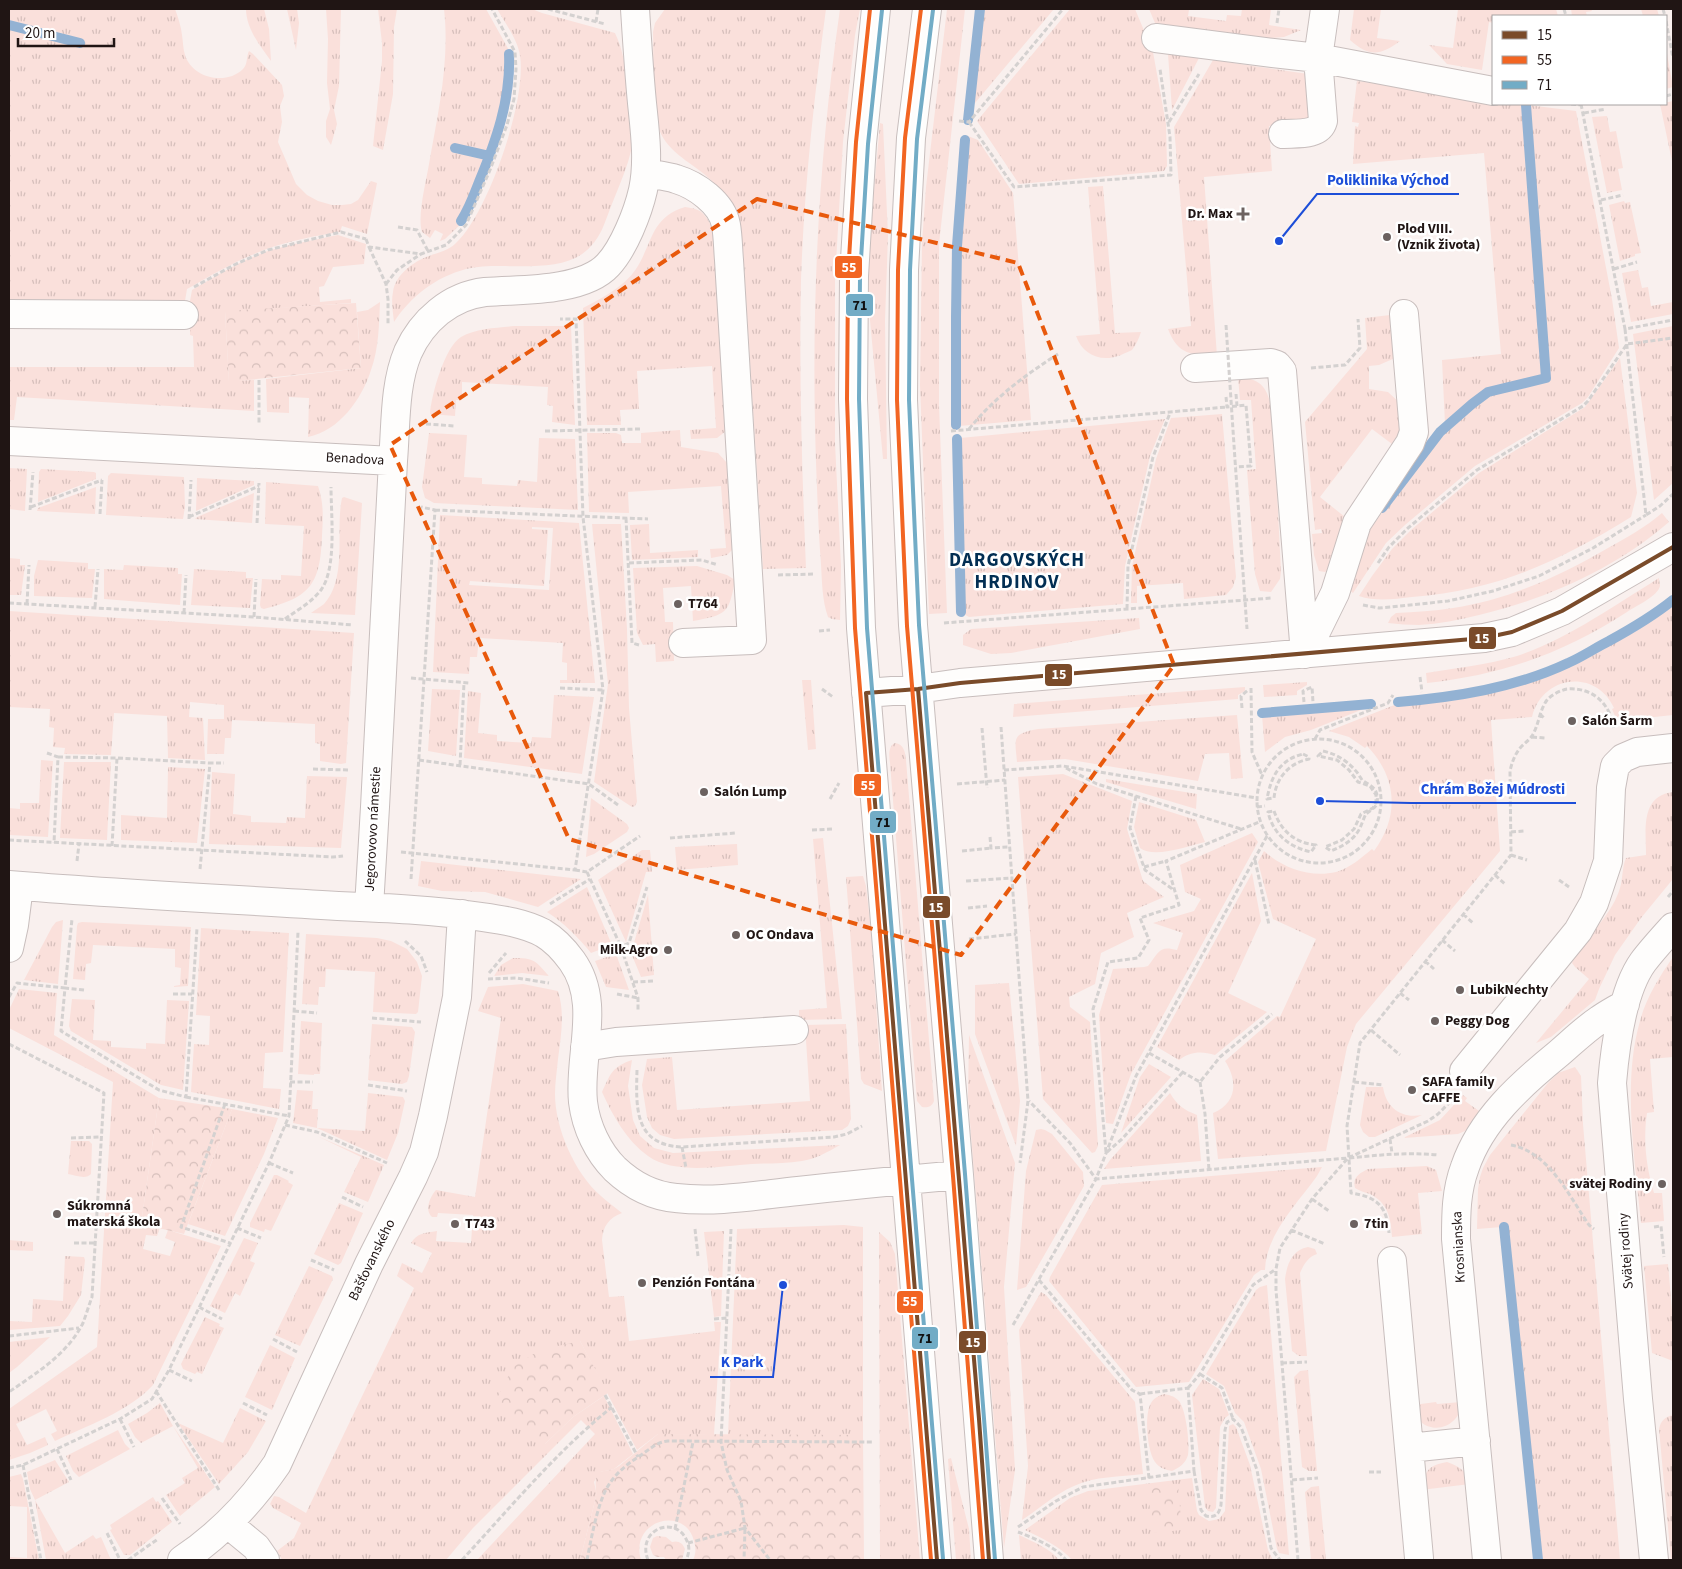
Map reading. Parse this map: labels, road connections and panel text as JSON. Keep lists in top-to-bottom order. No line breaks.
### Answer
{"streets":{"street":["Benadova","Jegorovovo námestie","Krosnianska","Svätej rodiny","Bašťovanského"]},"crossings":[["Benadova","Jegorovovo námestie"],["Krosnianska","Svätej rodiny"]],"districts":["DARGOVSKÝCH HRDINOV"],"places":{"health":["Dr. Max"],"other":["Plod VIII. (Vznik života)","Poliklinika Východ","T764","Salón Šarm","Salón Lump","Chrám Božej Múdrosti","OC Ondava","Milk-Agro","LubikNechty","Peggy Dog","SAFA family CAFFE","svätej Rodiny","Súkromná materská škola","T743","7tin","Penzión Fontána","K Park"]},"lines":["transit line 55","transit line 71","transit line 15"],"legend":["15","55","71"],"scale_bar":"20 m"}
